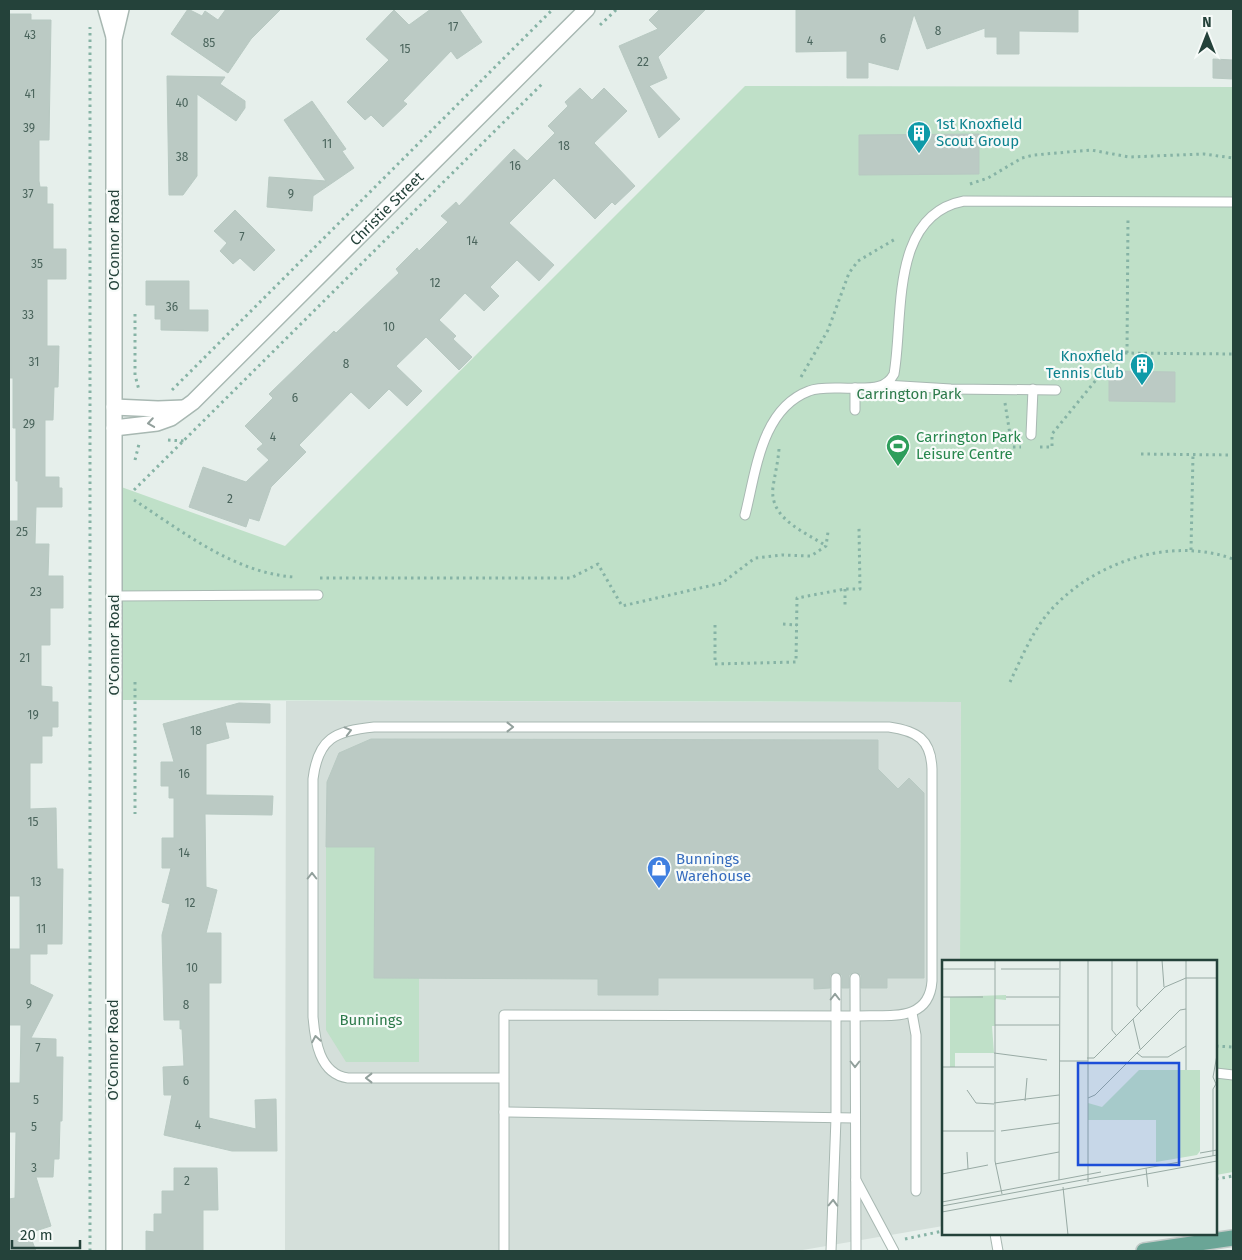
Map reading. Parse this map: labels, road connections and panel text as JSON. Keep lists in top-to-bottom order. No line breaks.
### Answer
{"streets":{"street":["Christie Street","O'Connor Road"]},"crossings":[["Christie Street","O'Connor Road"]],"parks":["Carrington Park","Bunnings"],"places":{"building":["1st Knoxfield Scout Group","Knoxfield Tennis Club"],"sports":["Carrington Park Leisure Centre"],"shop":["Bunnings Warehouse"]},"house_numbers":["17","8","43","6","4","85","15","22","41","40","39","11","18","38","16","37","9","7","14","35","12","36","33","10","31","8","6","29","4","2","25","23","21","19","18","16","15","14","13","12","11","10","9","8","7","6","5","4","5","3","2"],"scale_bar":"20 m","north":"top"}
